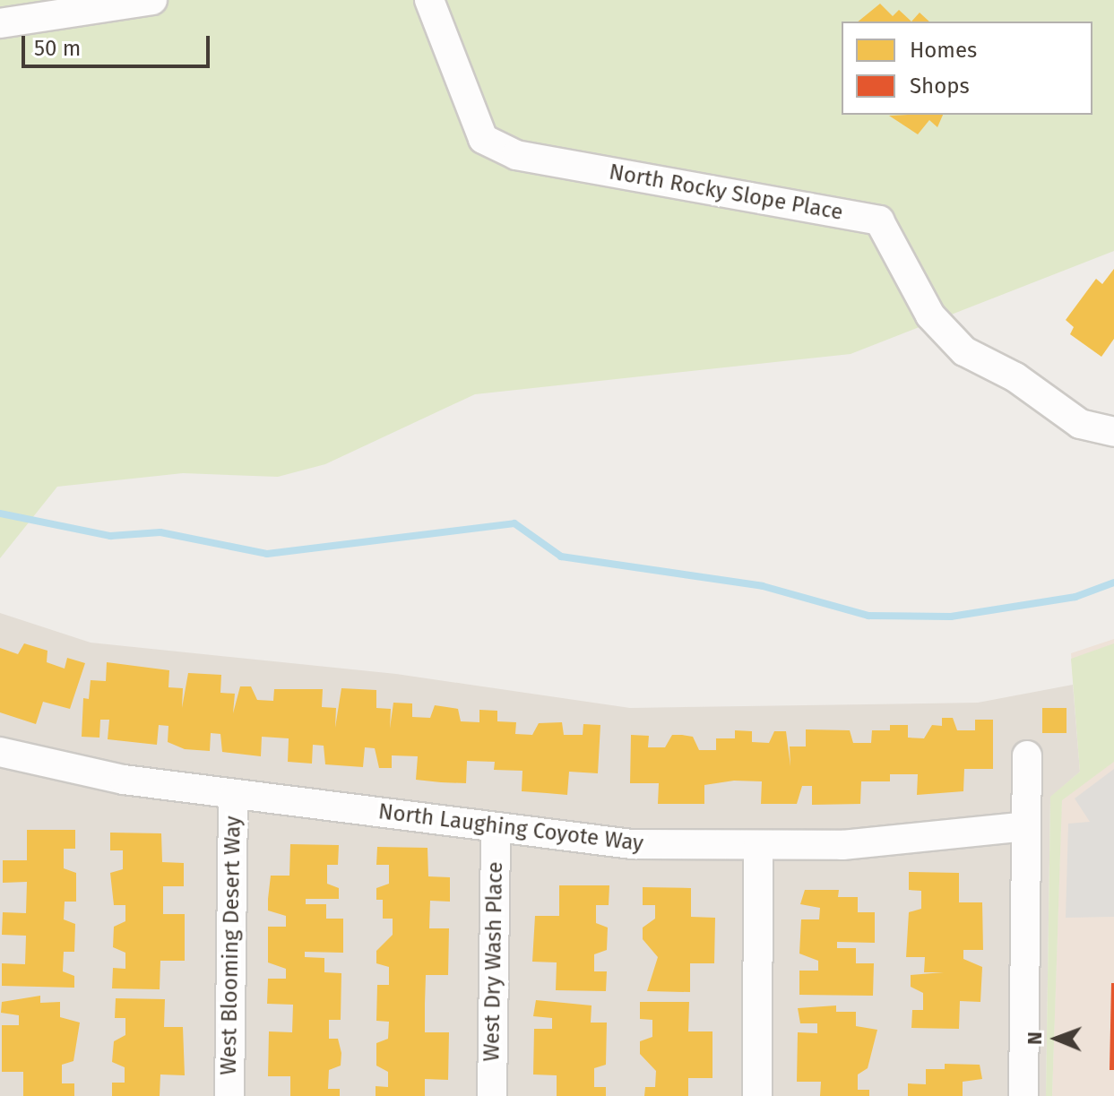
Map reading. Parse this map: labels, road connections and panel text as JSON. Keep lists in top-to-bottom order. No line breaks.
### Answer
{"streets":{"street":["North Rocky Slope Place","North Laughing Coyote Way","West Blooming Desert Way","West Dry Wash Place"]},"crossings":[["North Laughing Coyote Way","West Blooming Desert Way"],["North Laughing Coyote Way","West Dry Wash Place"]],"legend":["Homes","Shops"],"scale_bar":"50 m","north":"left"}
